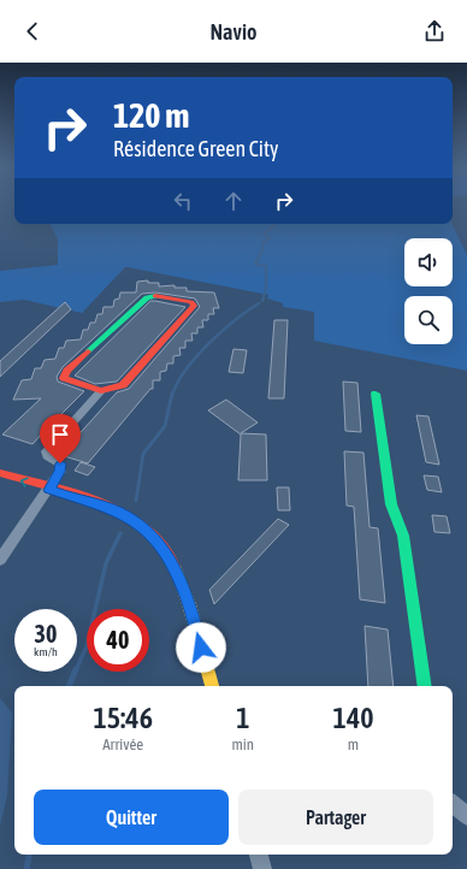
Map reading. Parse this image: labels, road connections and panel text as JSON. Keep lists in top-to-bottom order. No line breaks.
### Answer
{"page":{"header":"Navio","turn":["120 m","Résidence Green City"],"speed":"30 km/h","limit":"40","eta":["15:46","Arrivée","1","min","140","m"],"buttons":["Quitter","Partager"]}}
